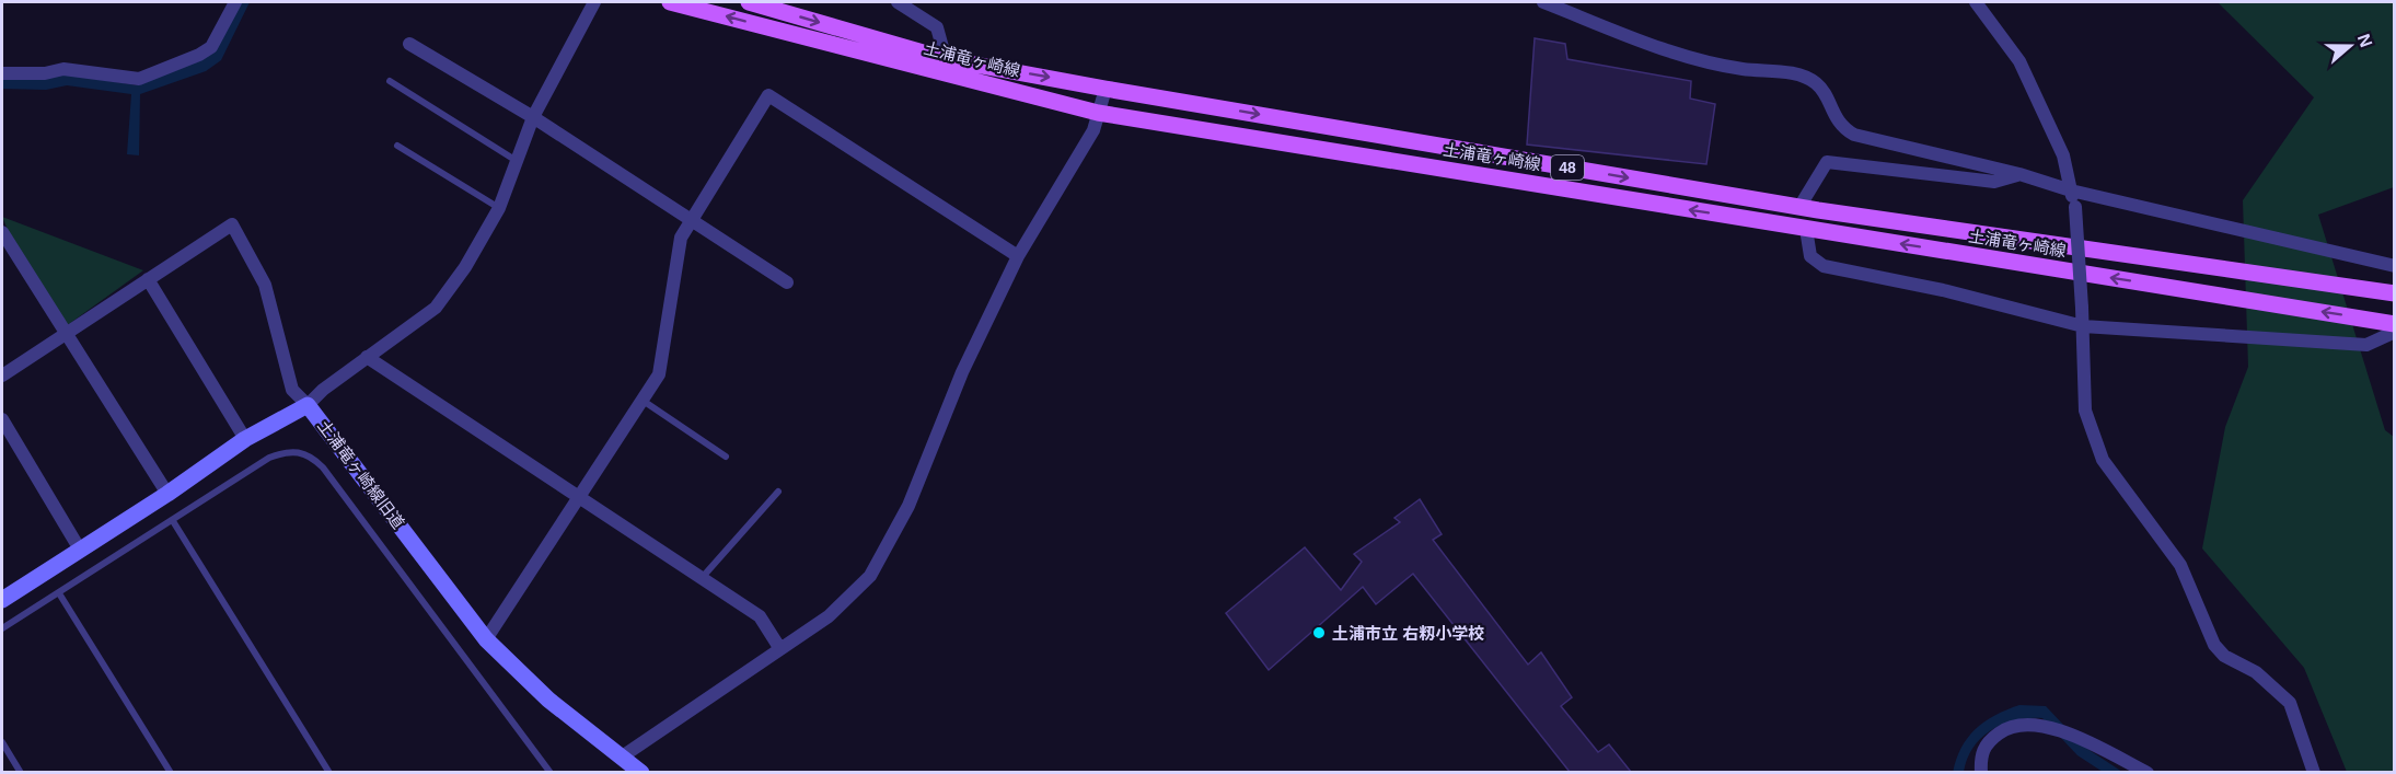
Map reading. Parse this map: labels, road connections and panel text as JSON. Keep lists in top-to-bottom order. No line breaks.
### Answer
{"streets":{"main road":["土浦竜ヶ崎線","48"],"street":["土浦竜ヶ崎線旧道"]},"places":["土浦市立 右籾小学校"],"north":"right"}
